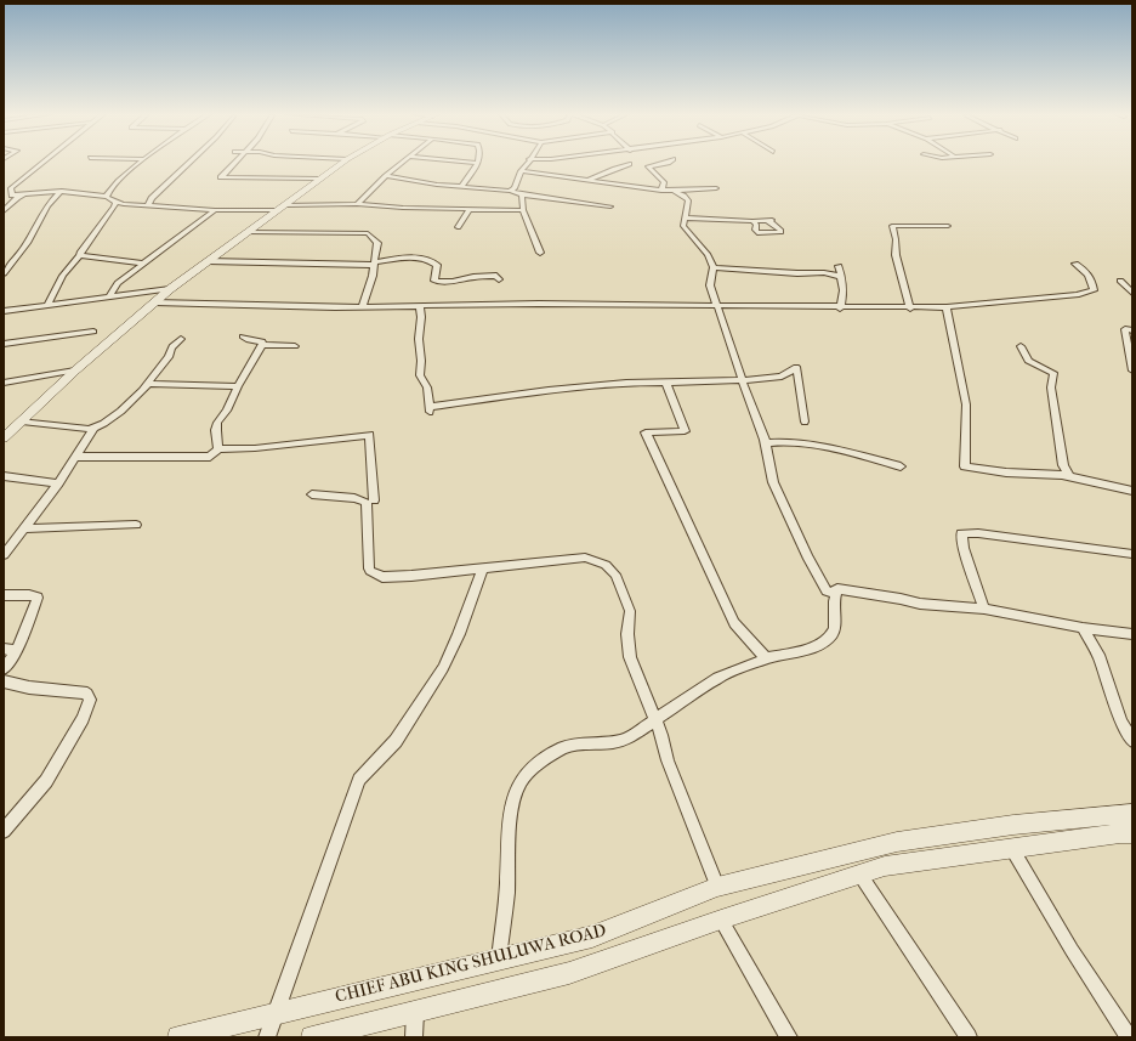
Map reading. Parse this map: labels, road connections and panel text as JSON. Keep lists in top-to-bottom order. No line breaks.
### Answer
{"streets":{"street":["CHIEF ABU KING SHULUWA ROAD"]}}
